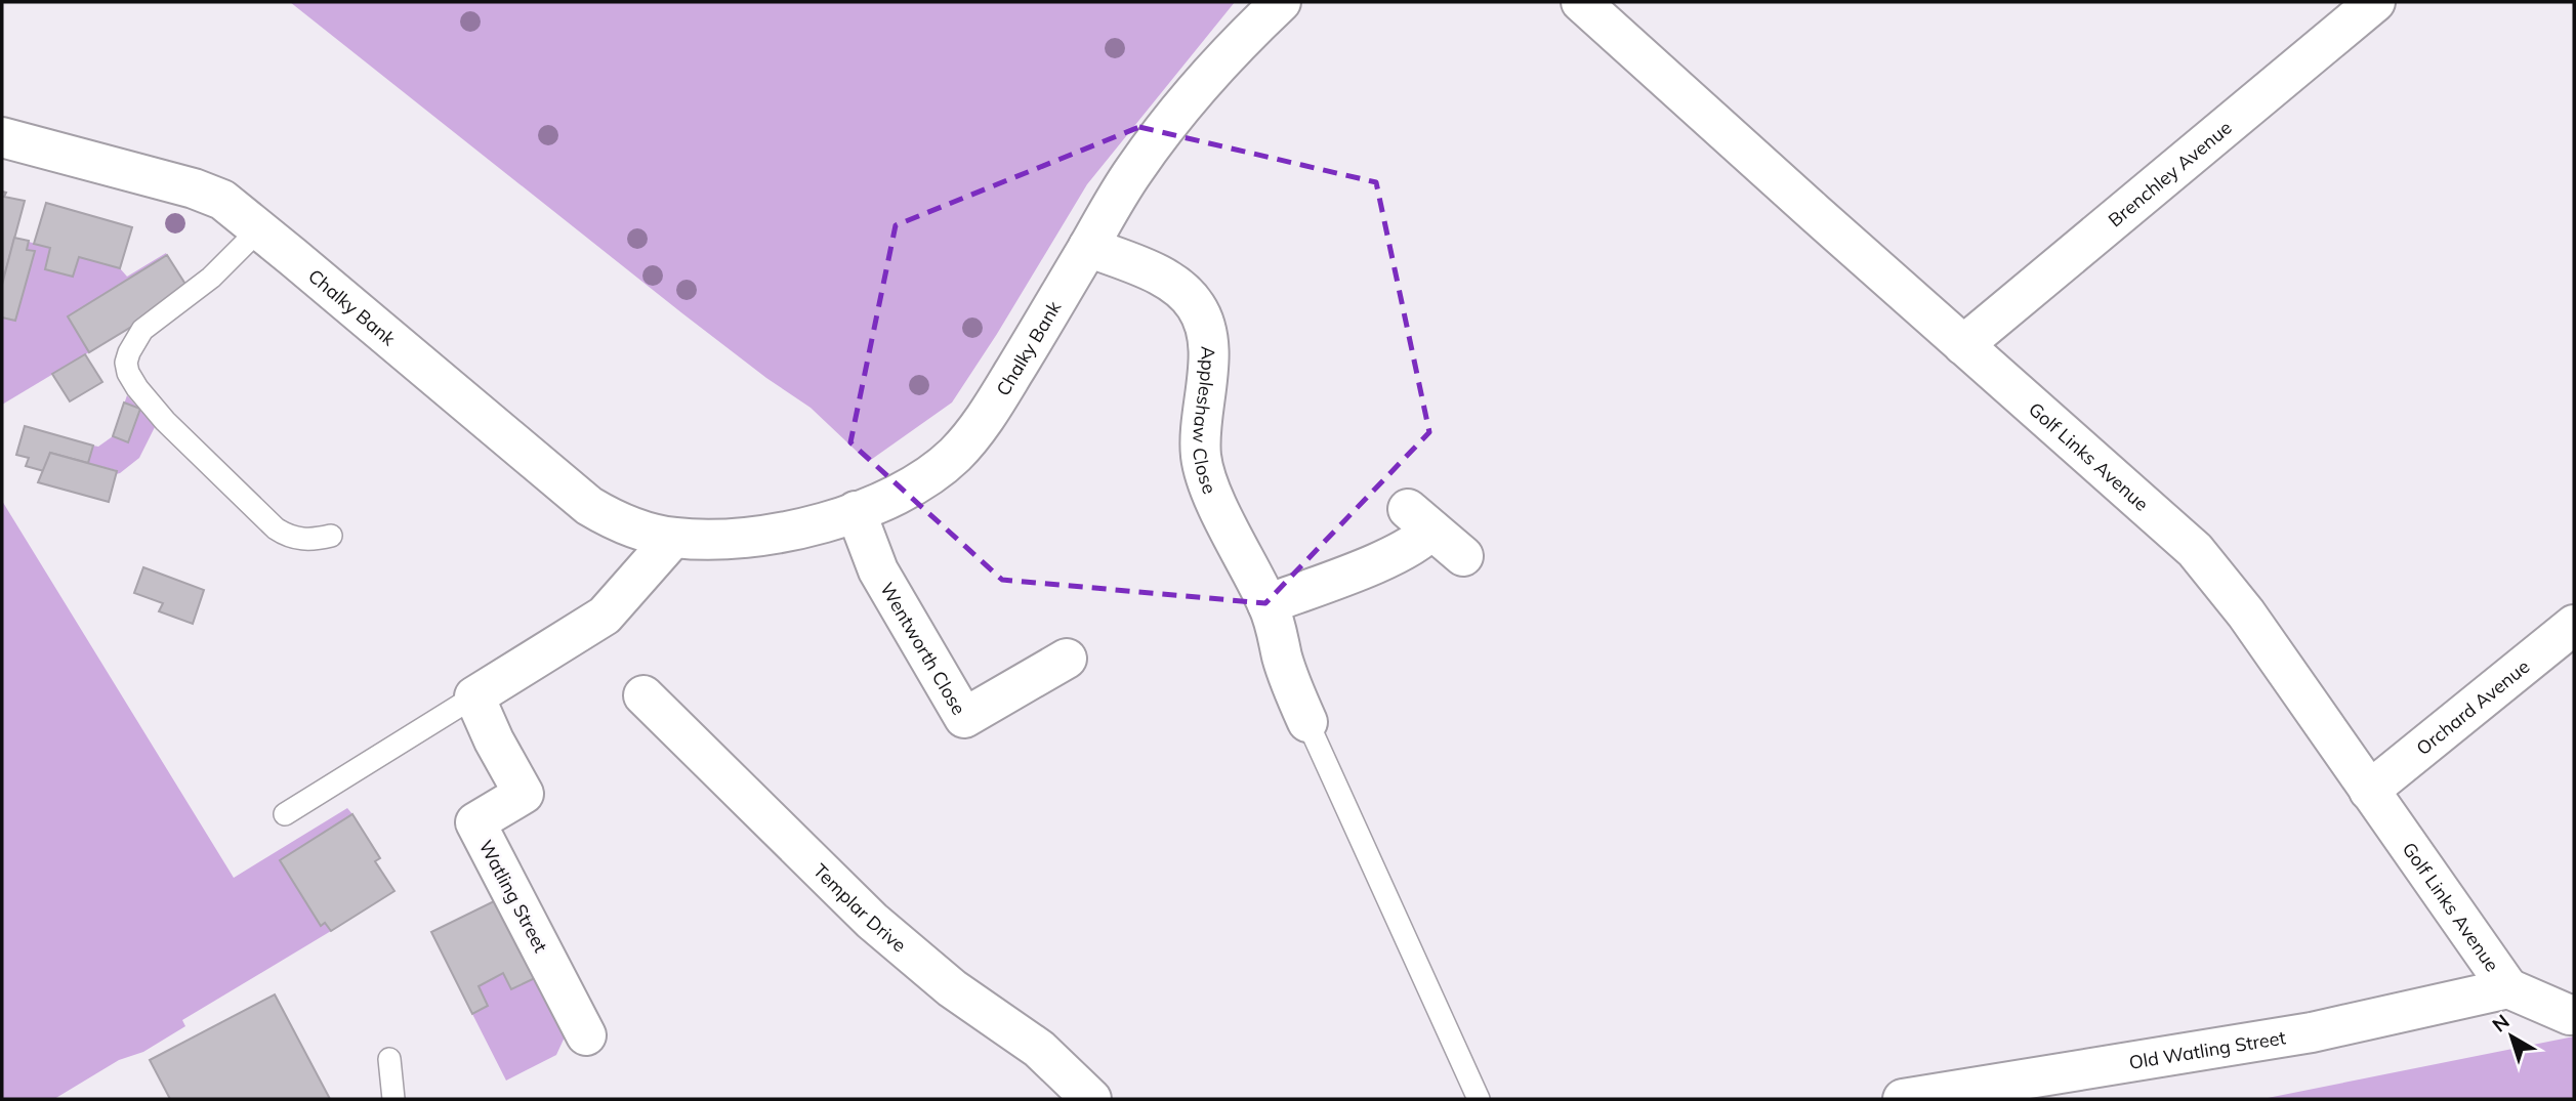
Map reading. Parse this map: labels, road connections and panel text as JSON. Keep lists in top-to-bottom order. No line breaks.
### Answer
{"streets":{"street":["Brenchley Avenue","Chalky Bank","Appleshaw Close","Golf Links Avenue","Wentworth Close","Orchard Avenue","Watling Street","Templar Drive","Old Watling Street"]},"crossings":[["Brenchley Avenue","Golf Links Avenue"],["Chalky Bank","Appleshaw Close"],["Chalky Bank","Wentworth Close"],["Golf Links Avenue","Orchard Avenue"],["Golf Links Avenue","Old Watling Street"]],"north":"top left"}
